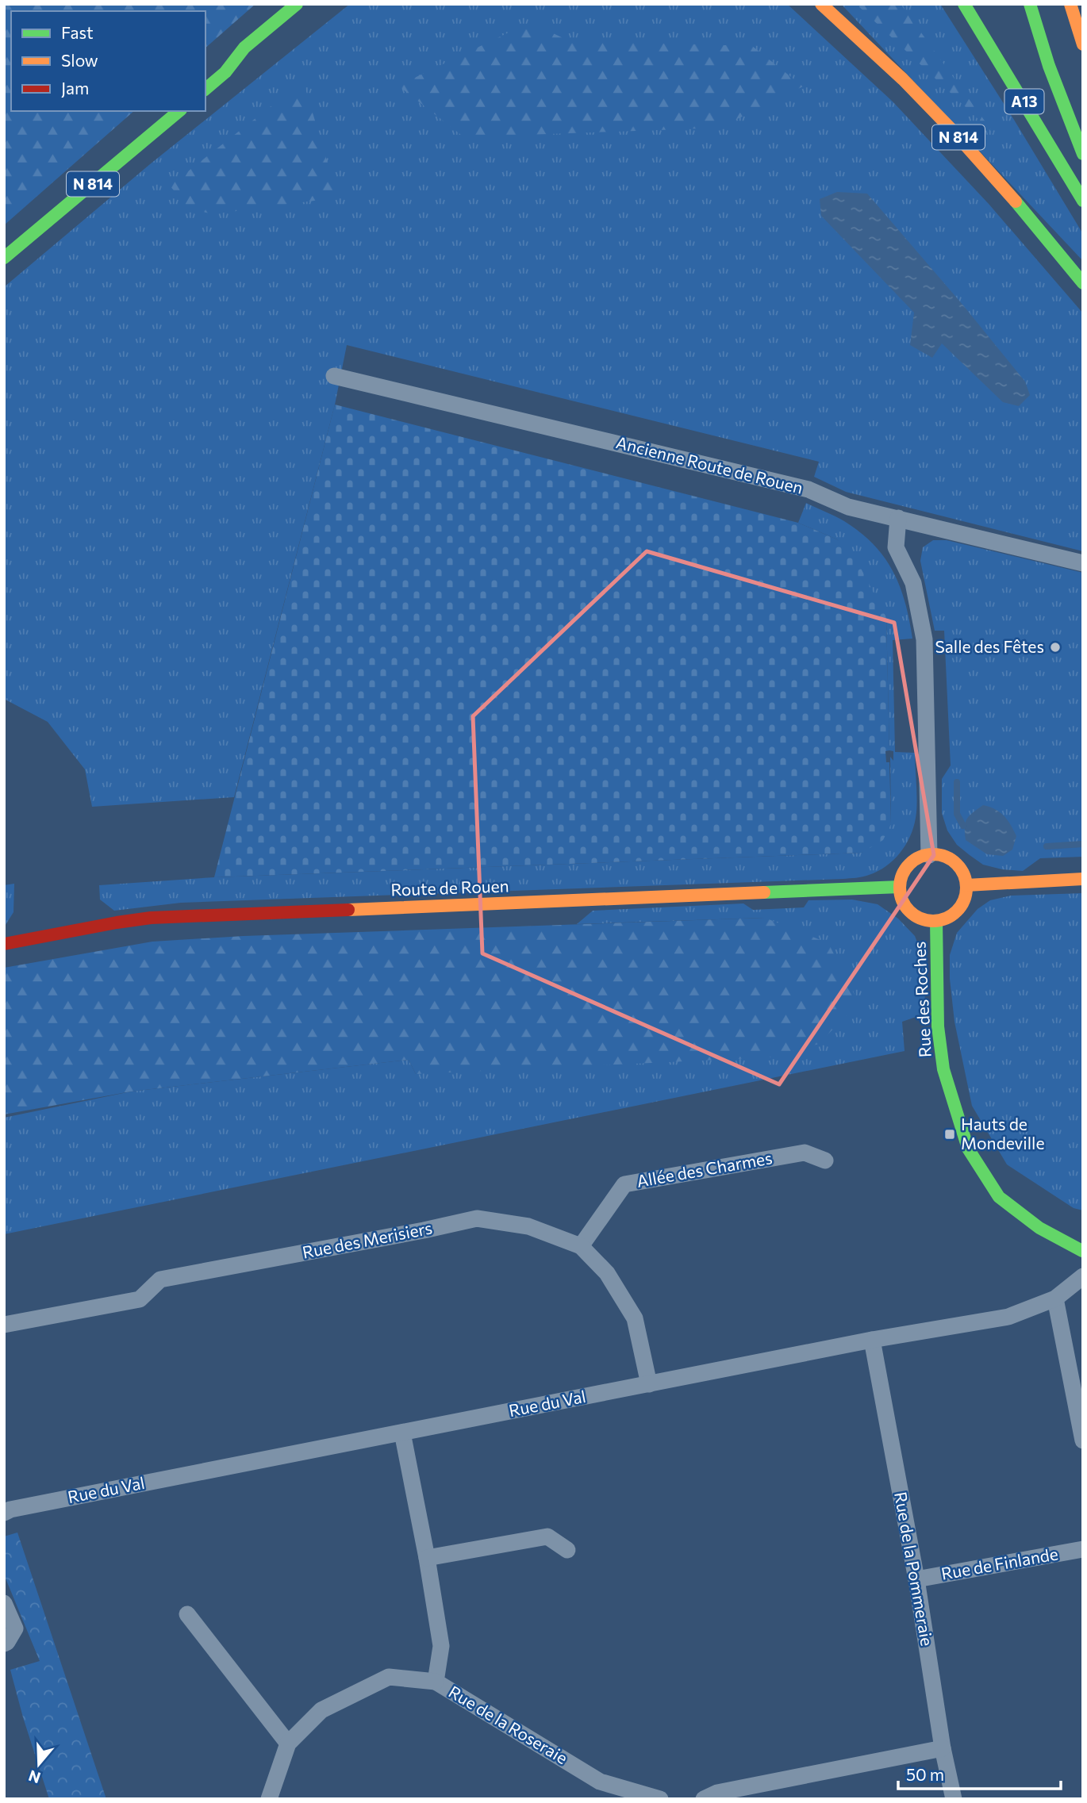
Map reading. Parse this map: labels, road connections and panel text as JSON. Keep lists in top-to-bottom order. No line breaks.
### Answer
{"streets":{"main road":["A13","N 814","Route de Rouen","Rue des Roches"],"street":["Ancienne Route de Rouen","Allée des Charmes","Rue des Merisiers","Rue du Val","Rue de Finlande","Rue de la Pommeraie","Rue de la Roseraie"]},"crossings":[["Route de Rouen","Rue des Roches"],["Allée des Charmes","Rue des Merisiers"],["Rue des Merisiers","Rue du Val"],["Rue du Val","Rue de la Pommeraie"],["Rue du Val","Rue de la Roseraie"],["Rue de Finlande","Rue de la Pommeraie"]],"places":{"other":["Salle des Fêtes"],"transit":["Hauts de Mondeville"]},"legend":["Fast","Slow","Jam"],"scale_bar":"50 m","north":"bottom"}
